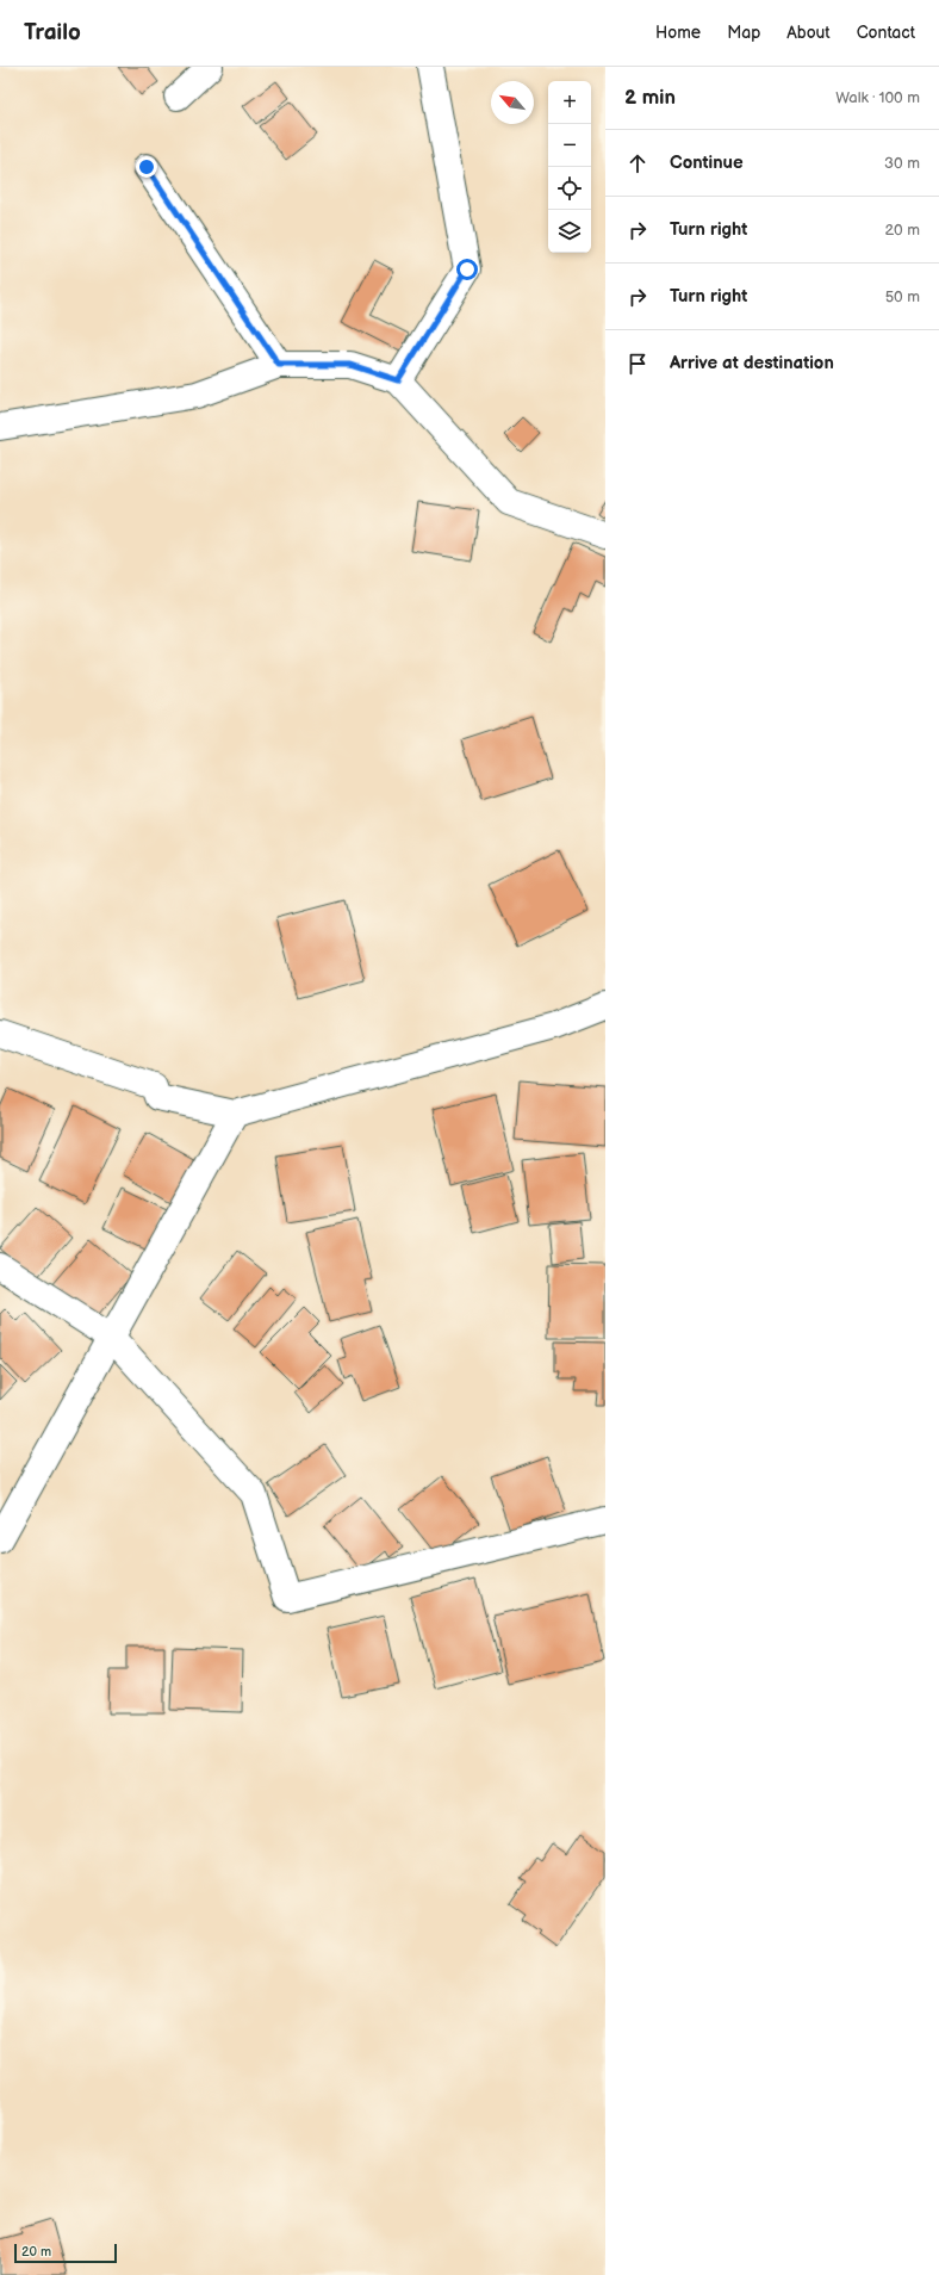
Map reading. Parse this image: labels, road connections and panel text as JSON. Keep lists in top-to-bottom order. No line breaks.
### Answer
{"scale_bar":"20 m","north":"top left","page":{"header":"Trailo","nav":["Home","Map","About","Contact"],"heading":["2 min","Walk · 100 m"],"map_buttons":["+","−"],"list":[["Continue","30 m"],["Turn right","20 m"],["Turn right","50 m"],"Arrive at destination"],"scale":"20 m"}}
